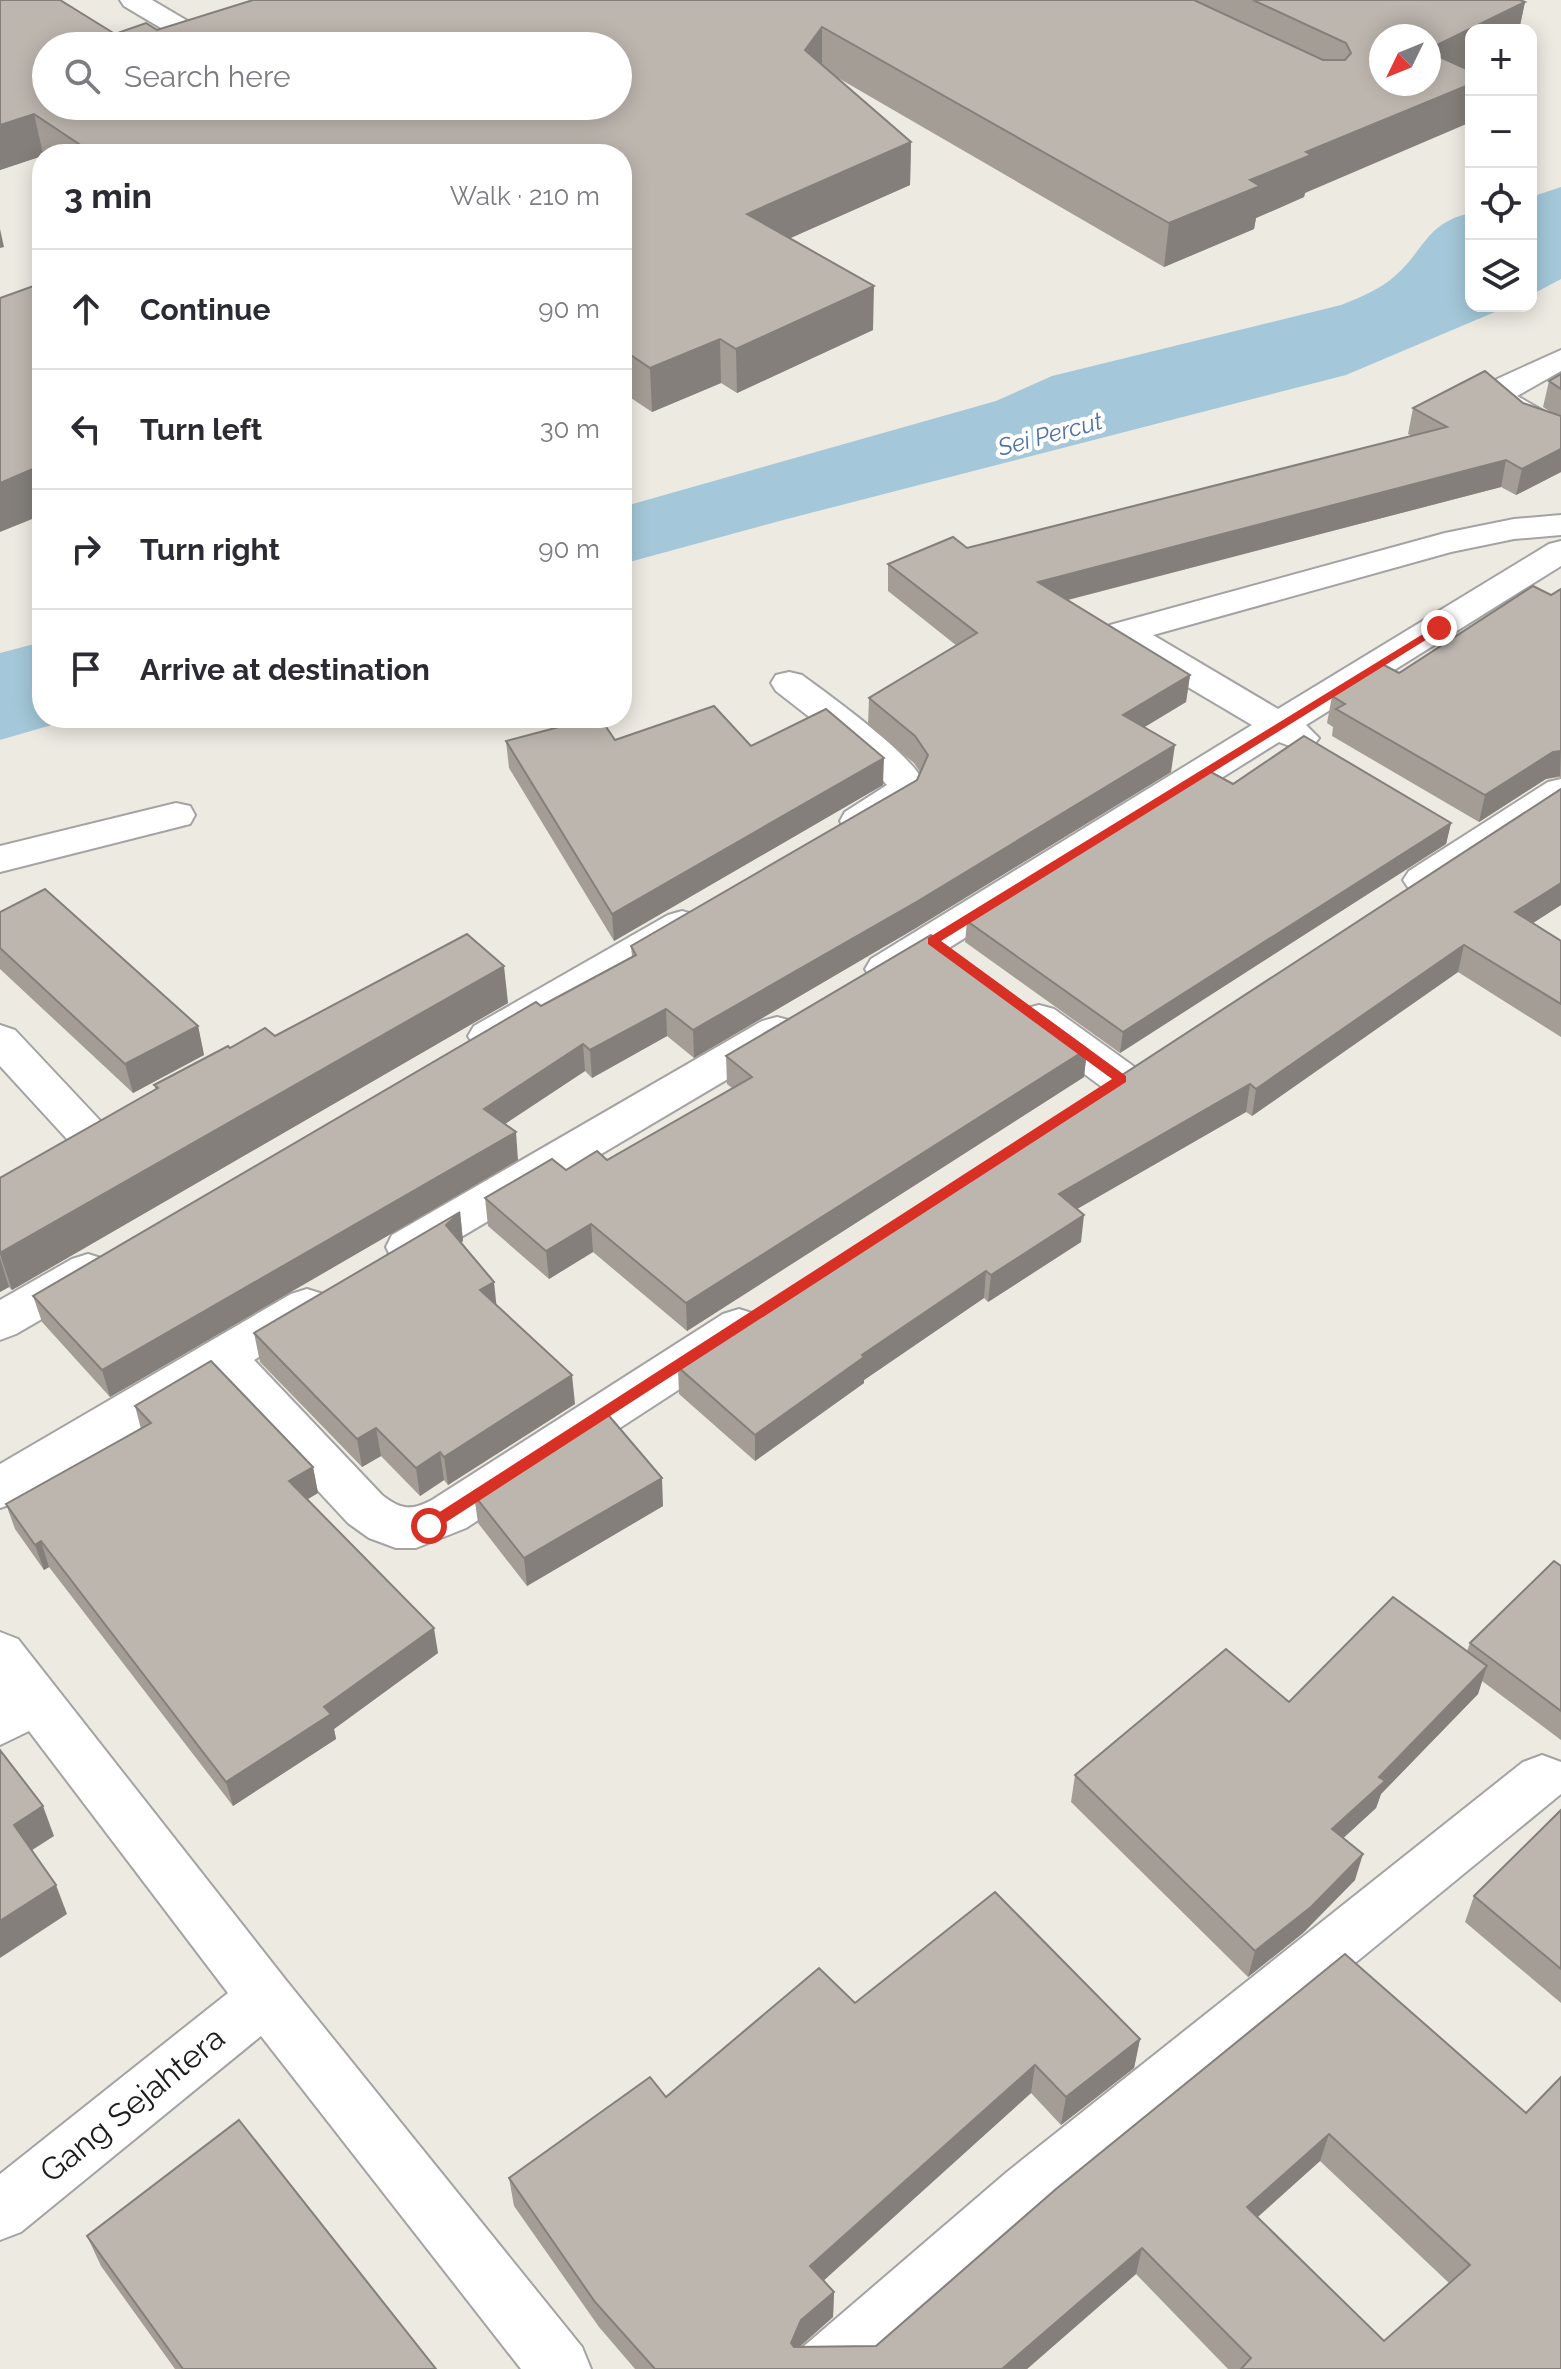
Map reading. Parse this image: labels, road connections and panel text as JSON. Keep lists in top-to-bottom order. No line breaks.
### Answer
{"streets":{"street":["Gang Sejahtera"]},"water":["Sei Percut"],"north":"bottom left","page":{"map_buttons":["+","−"],"search":"Search here","heading":["3 min","Walk · 210 m"],"list":[["Continue","90 m"],["Turn left","30 m"],["Turn right","90 m"],"Arrive at destination"]}}
